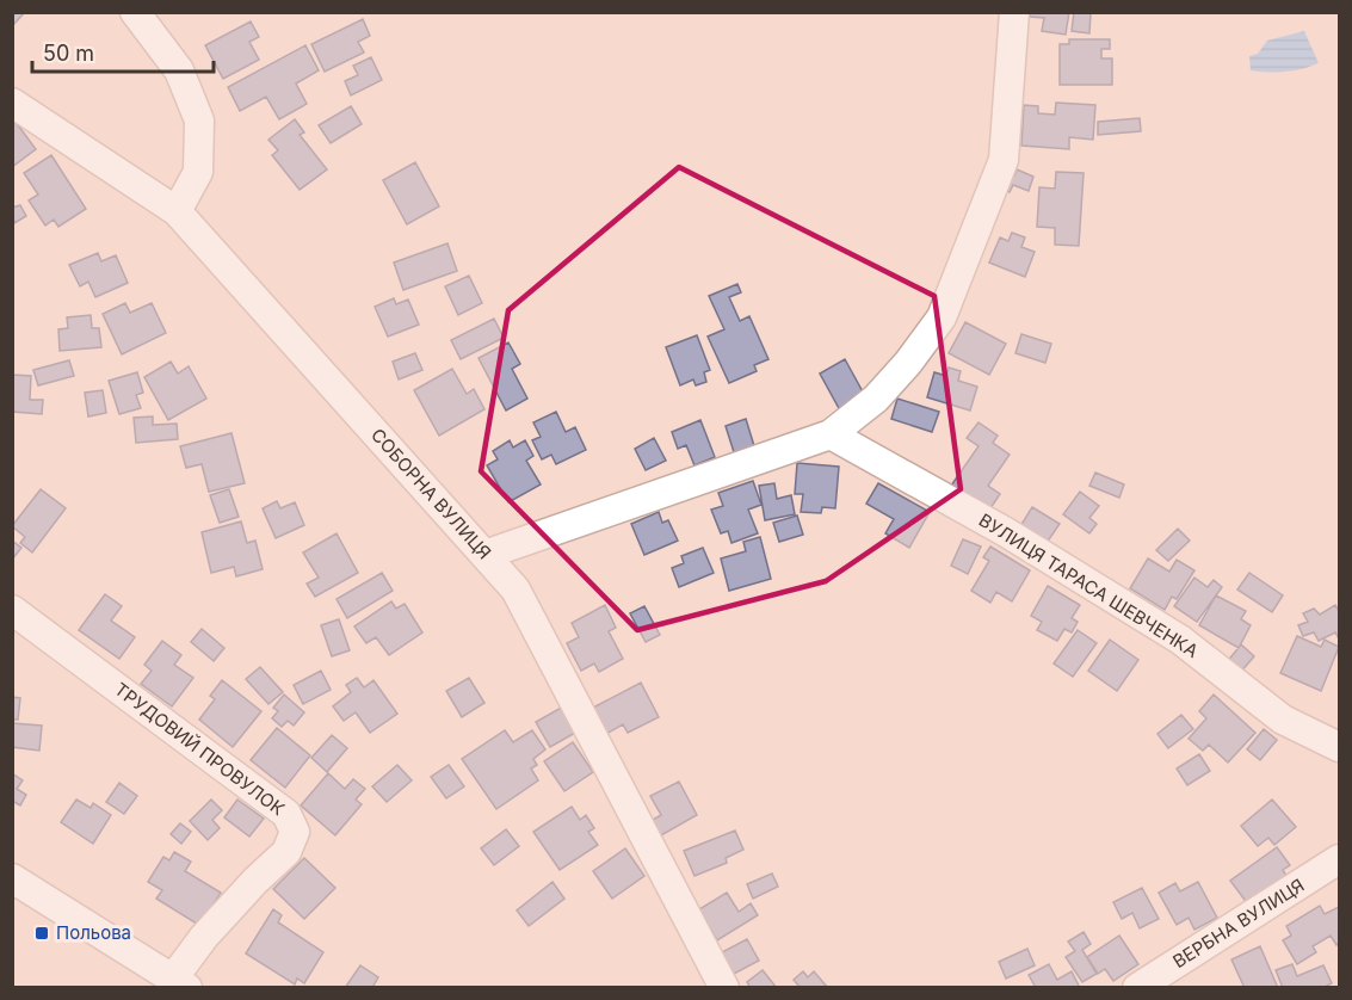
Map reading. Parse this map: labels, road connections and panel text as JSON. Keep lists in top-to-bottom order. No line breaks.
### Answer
{"streets":{"street":["СОБОРНА ВУЛИЦЯ","ВУЛИЦЯ ТАРАСА ШЕВЧЕНКА","ТРУДОВИЙ ПРОВУЛОК","ВЕРБНА ВУЛИЦЯ"]},"places":{"transit":["Польова"]},"scale_bar":"50 m"}
